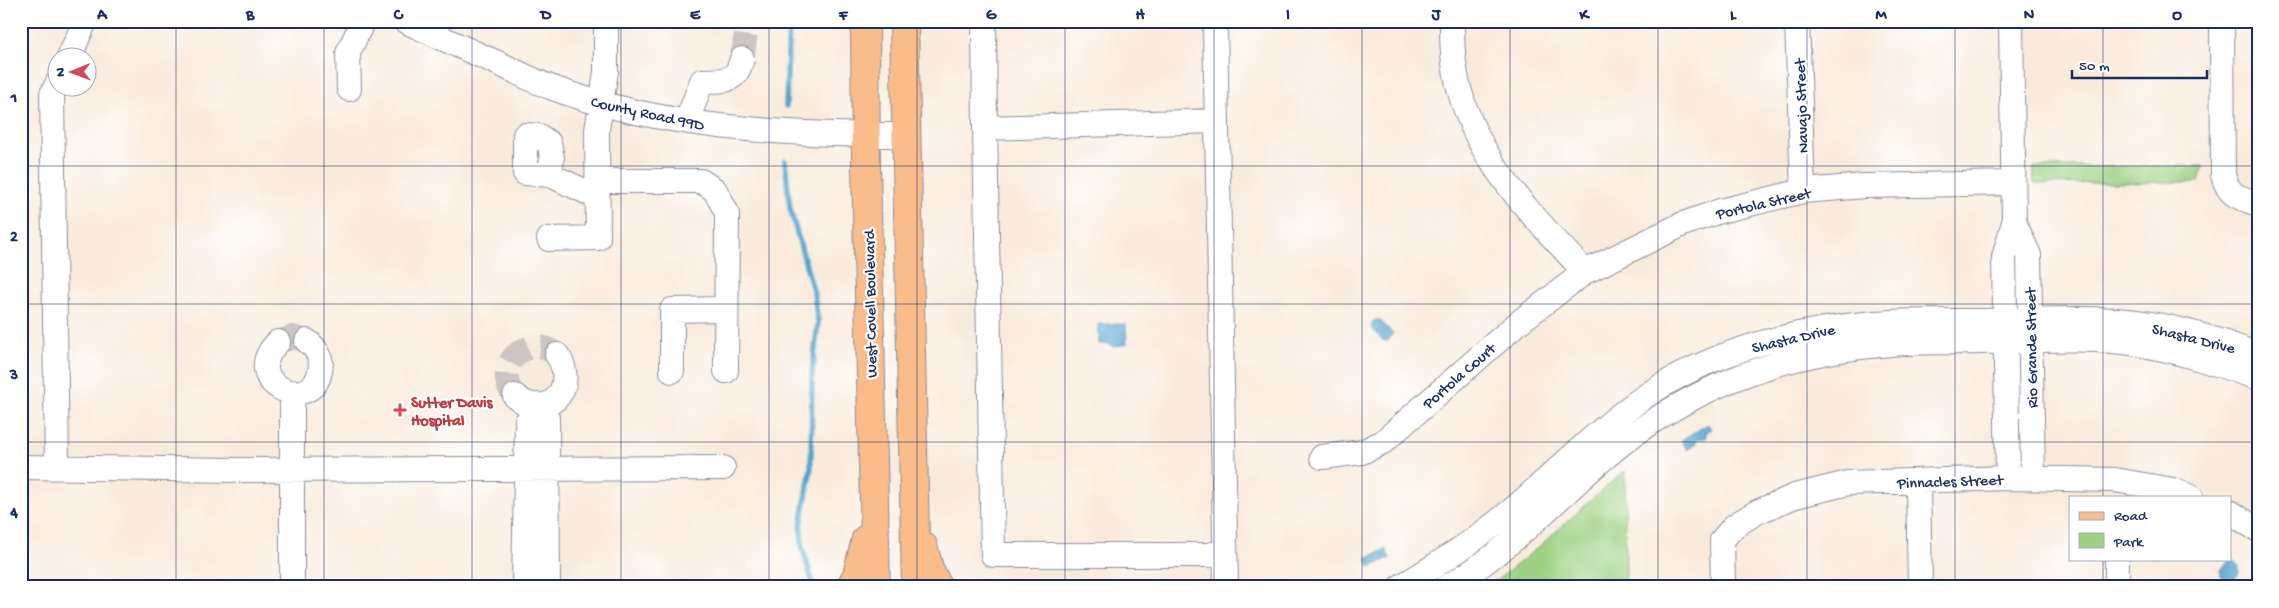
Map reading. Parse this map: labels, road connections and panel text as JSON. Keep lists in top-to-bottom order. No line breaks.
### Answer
{"streets":{"main road":["West Covell Boulevard"],"street":["Navajo Street","County Road 99D","Portola Street","Shasta Drive","Rio Grande Street","Portola Court","Pinnacles Street"]},"crossings":[["Navajo Street","Portola Street"],["County Road 99D","West Covell Boulevard"],["Portola Street","Rio Grande Street"],["Portola Street","Portola Court"],["Shasta Drive","Rio Grande Street"],["Rio Grande Street","Pinnacles Street"]],"places":{"health":["Sutter Davis Hospital"]},"legend":["Road","Park"],"scale_bar":"50 m","north":"left","grid":{"columns":["A","B","C","D","E","F","G","H","I","J","K","L","M","N","O"],"rows":["1","2","3","4"]}}
